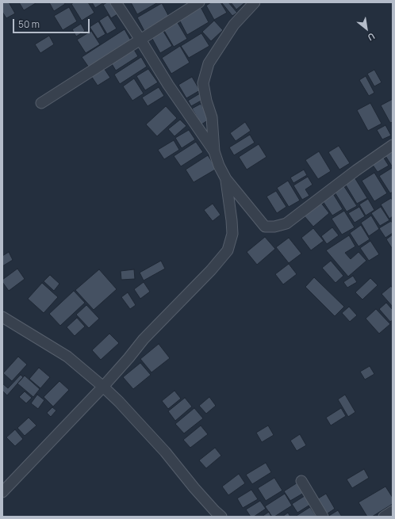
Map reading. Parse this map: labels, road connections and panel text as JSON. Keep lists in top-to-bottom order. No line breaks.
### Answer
{"scale_bar":"50 m","north":"bottom right"}
